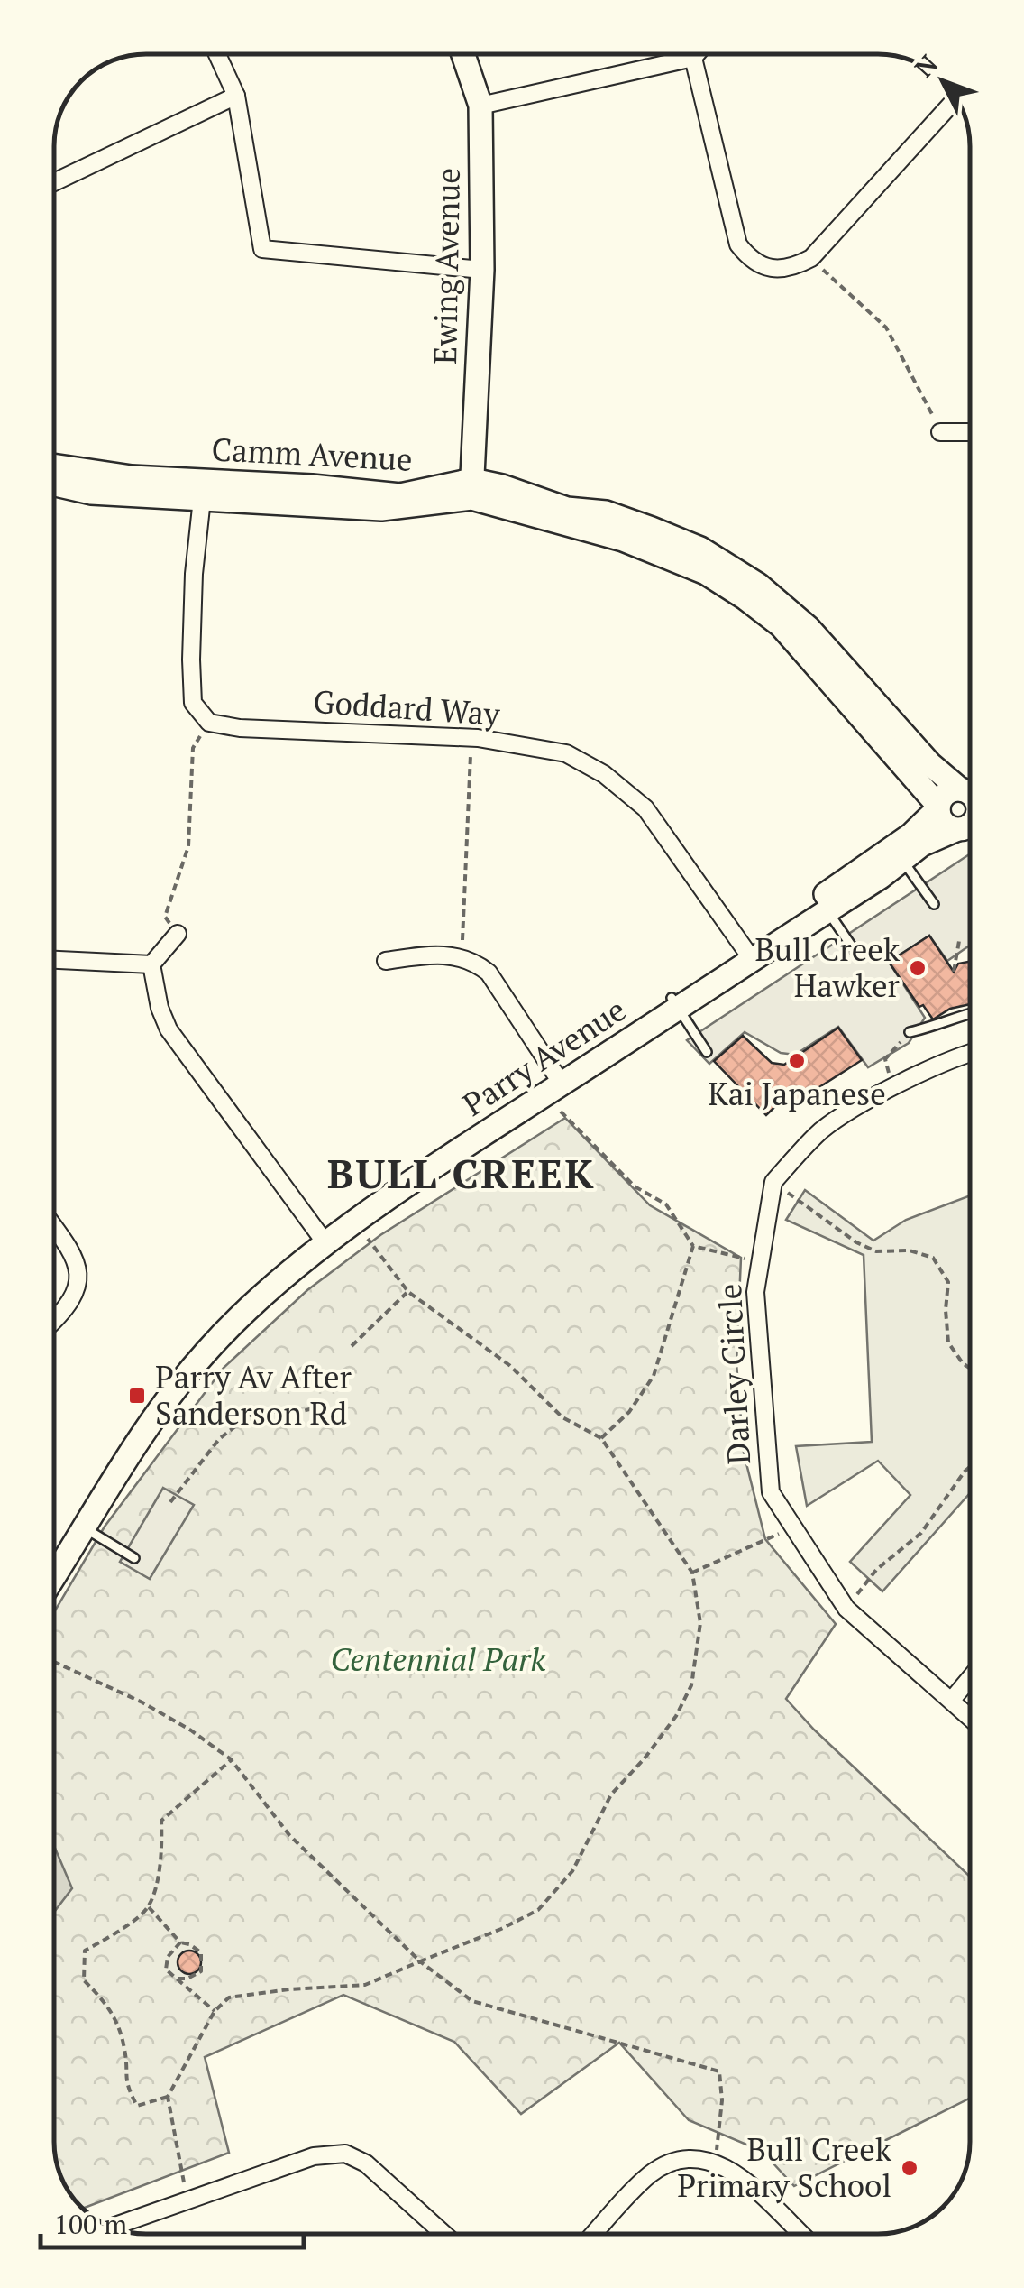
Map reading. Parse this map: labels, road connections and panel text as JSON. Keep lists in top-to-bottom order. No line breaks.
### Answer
{"streets":{"street":["Ewing Avenue","Camm Avenue","Goddard Way","Parry Avenue","Darley Circle"]},"crossings":[["Ewing Avenue","Camm Avenue"],["Camm Avenue","Parry Avenue"],["Goddard Way","Parry Avenue"]],"districts":["BULL CREEK"],"parks":["Centennial Park"],"places":{"other":["Bull Creek Hawker","Kai Japanese","Bull Creek Primary School"],"transit":["Parry Av After Sanderson Rd"]},"scale_bar":"100 m","north":"top left"}
